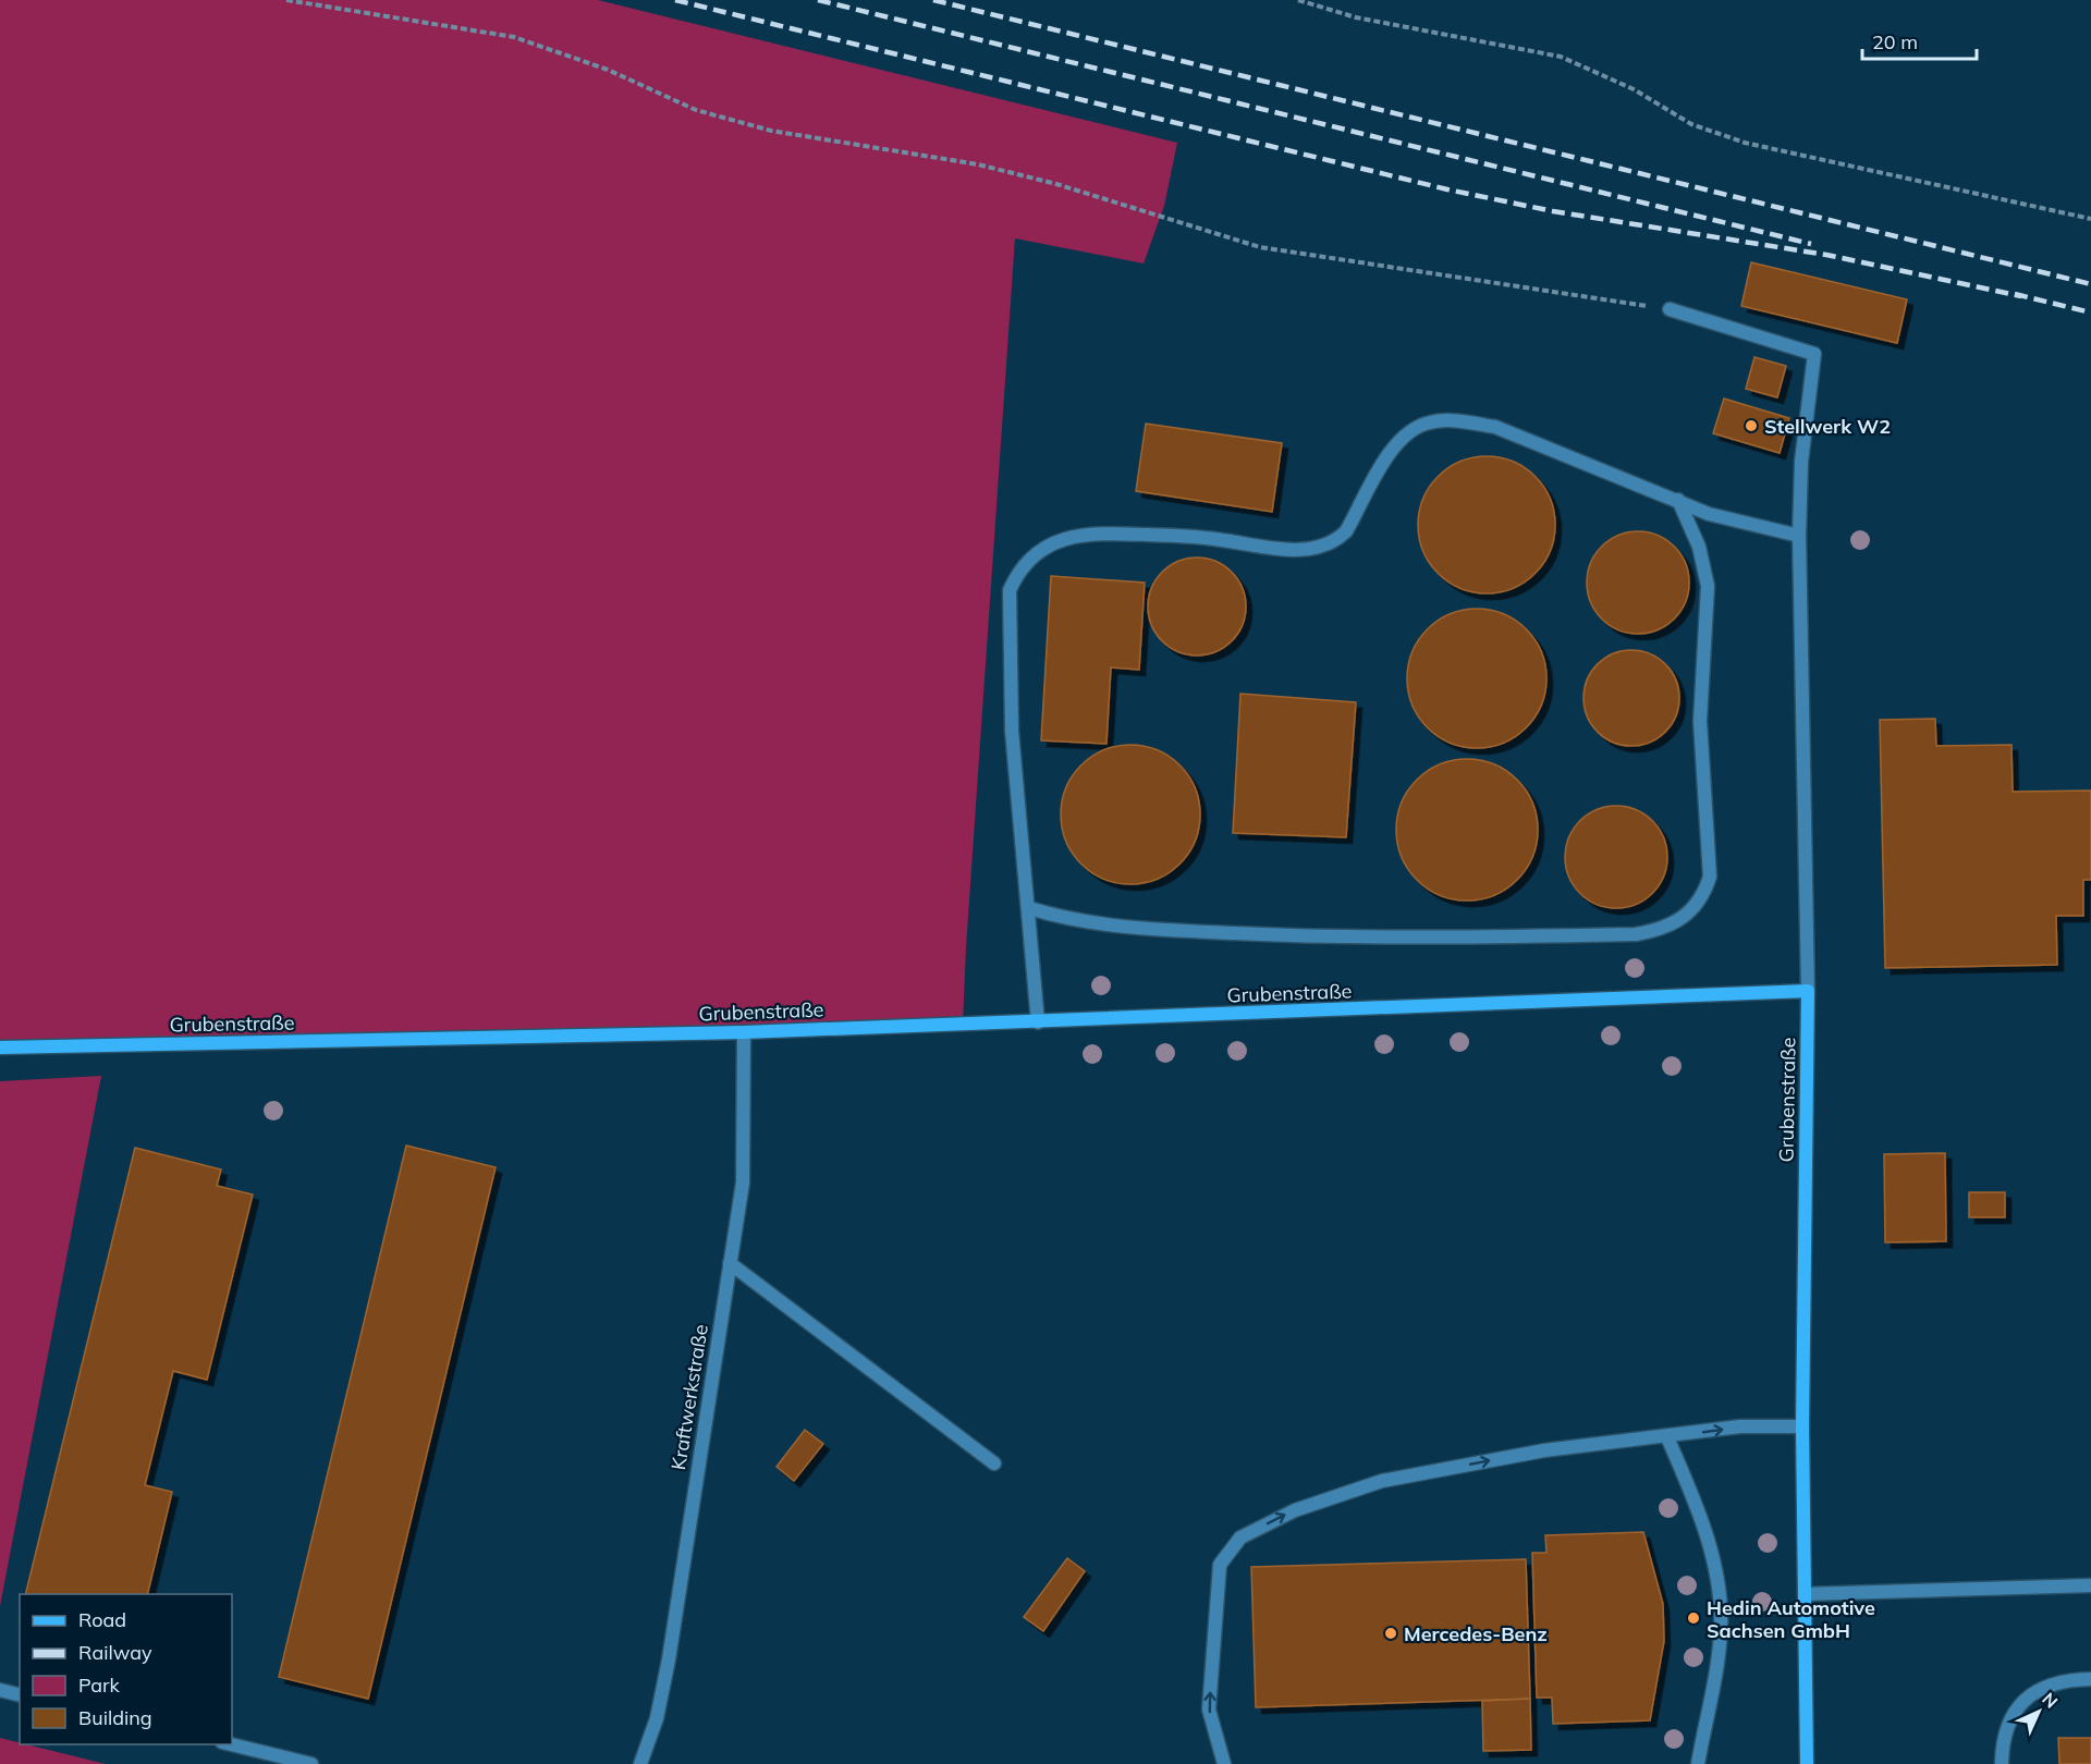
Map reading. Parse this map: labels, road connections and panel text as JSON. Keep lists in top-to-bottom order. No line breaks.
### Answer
{"streets":{"street":["Grubenstraße","Kraftwerkstraße"]},"crossings":[["Grubenstraße","Kraftwerkstraße"]],"places":["Stellwerk W2","Hedin Automotive Sachsen GmbH","Mercedes-Benz"],"legend":["Road","Railway","Park","Building"],"scale_bar":"20 m","north":"top right"}
